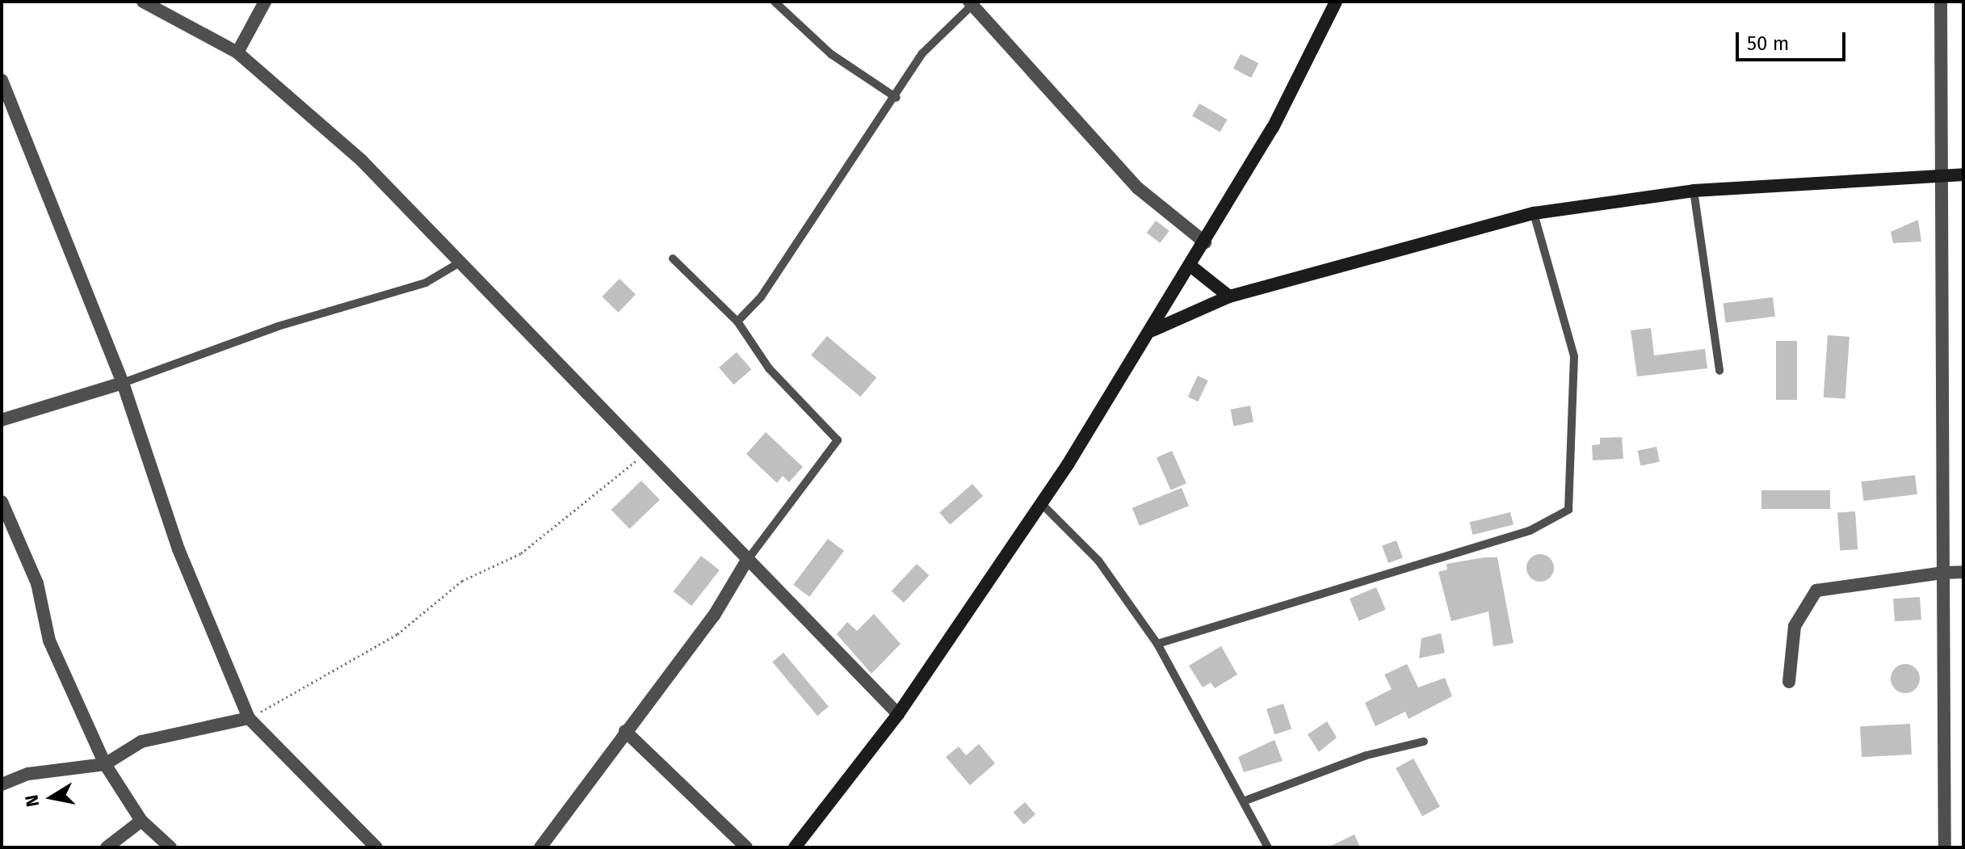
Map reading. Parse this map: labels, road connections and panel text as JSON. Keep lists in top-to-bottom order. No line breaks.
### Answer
{"scale_bar":"50 m","north":"left"}
